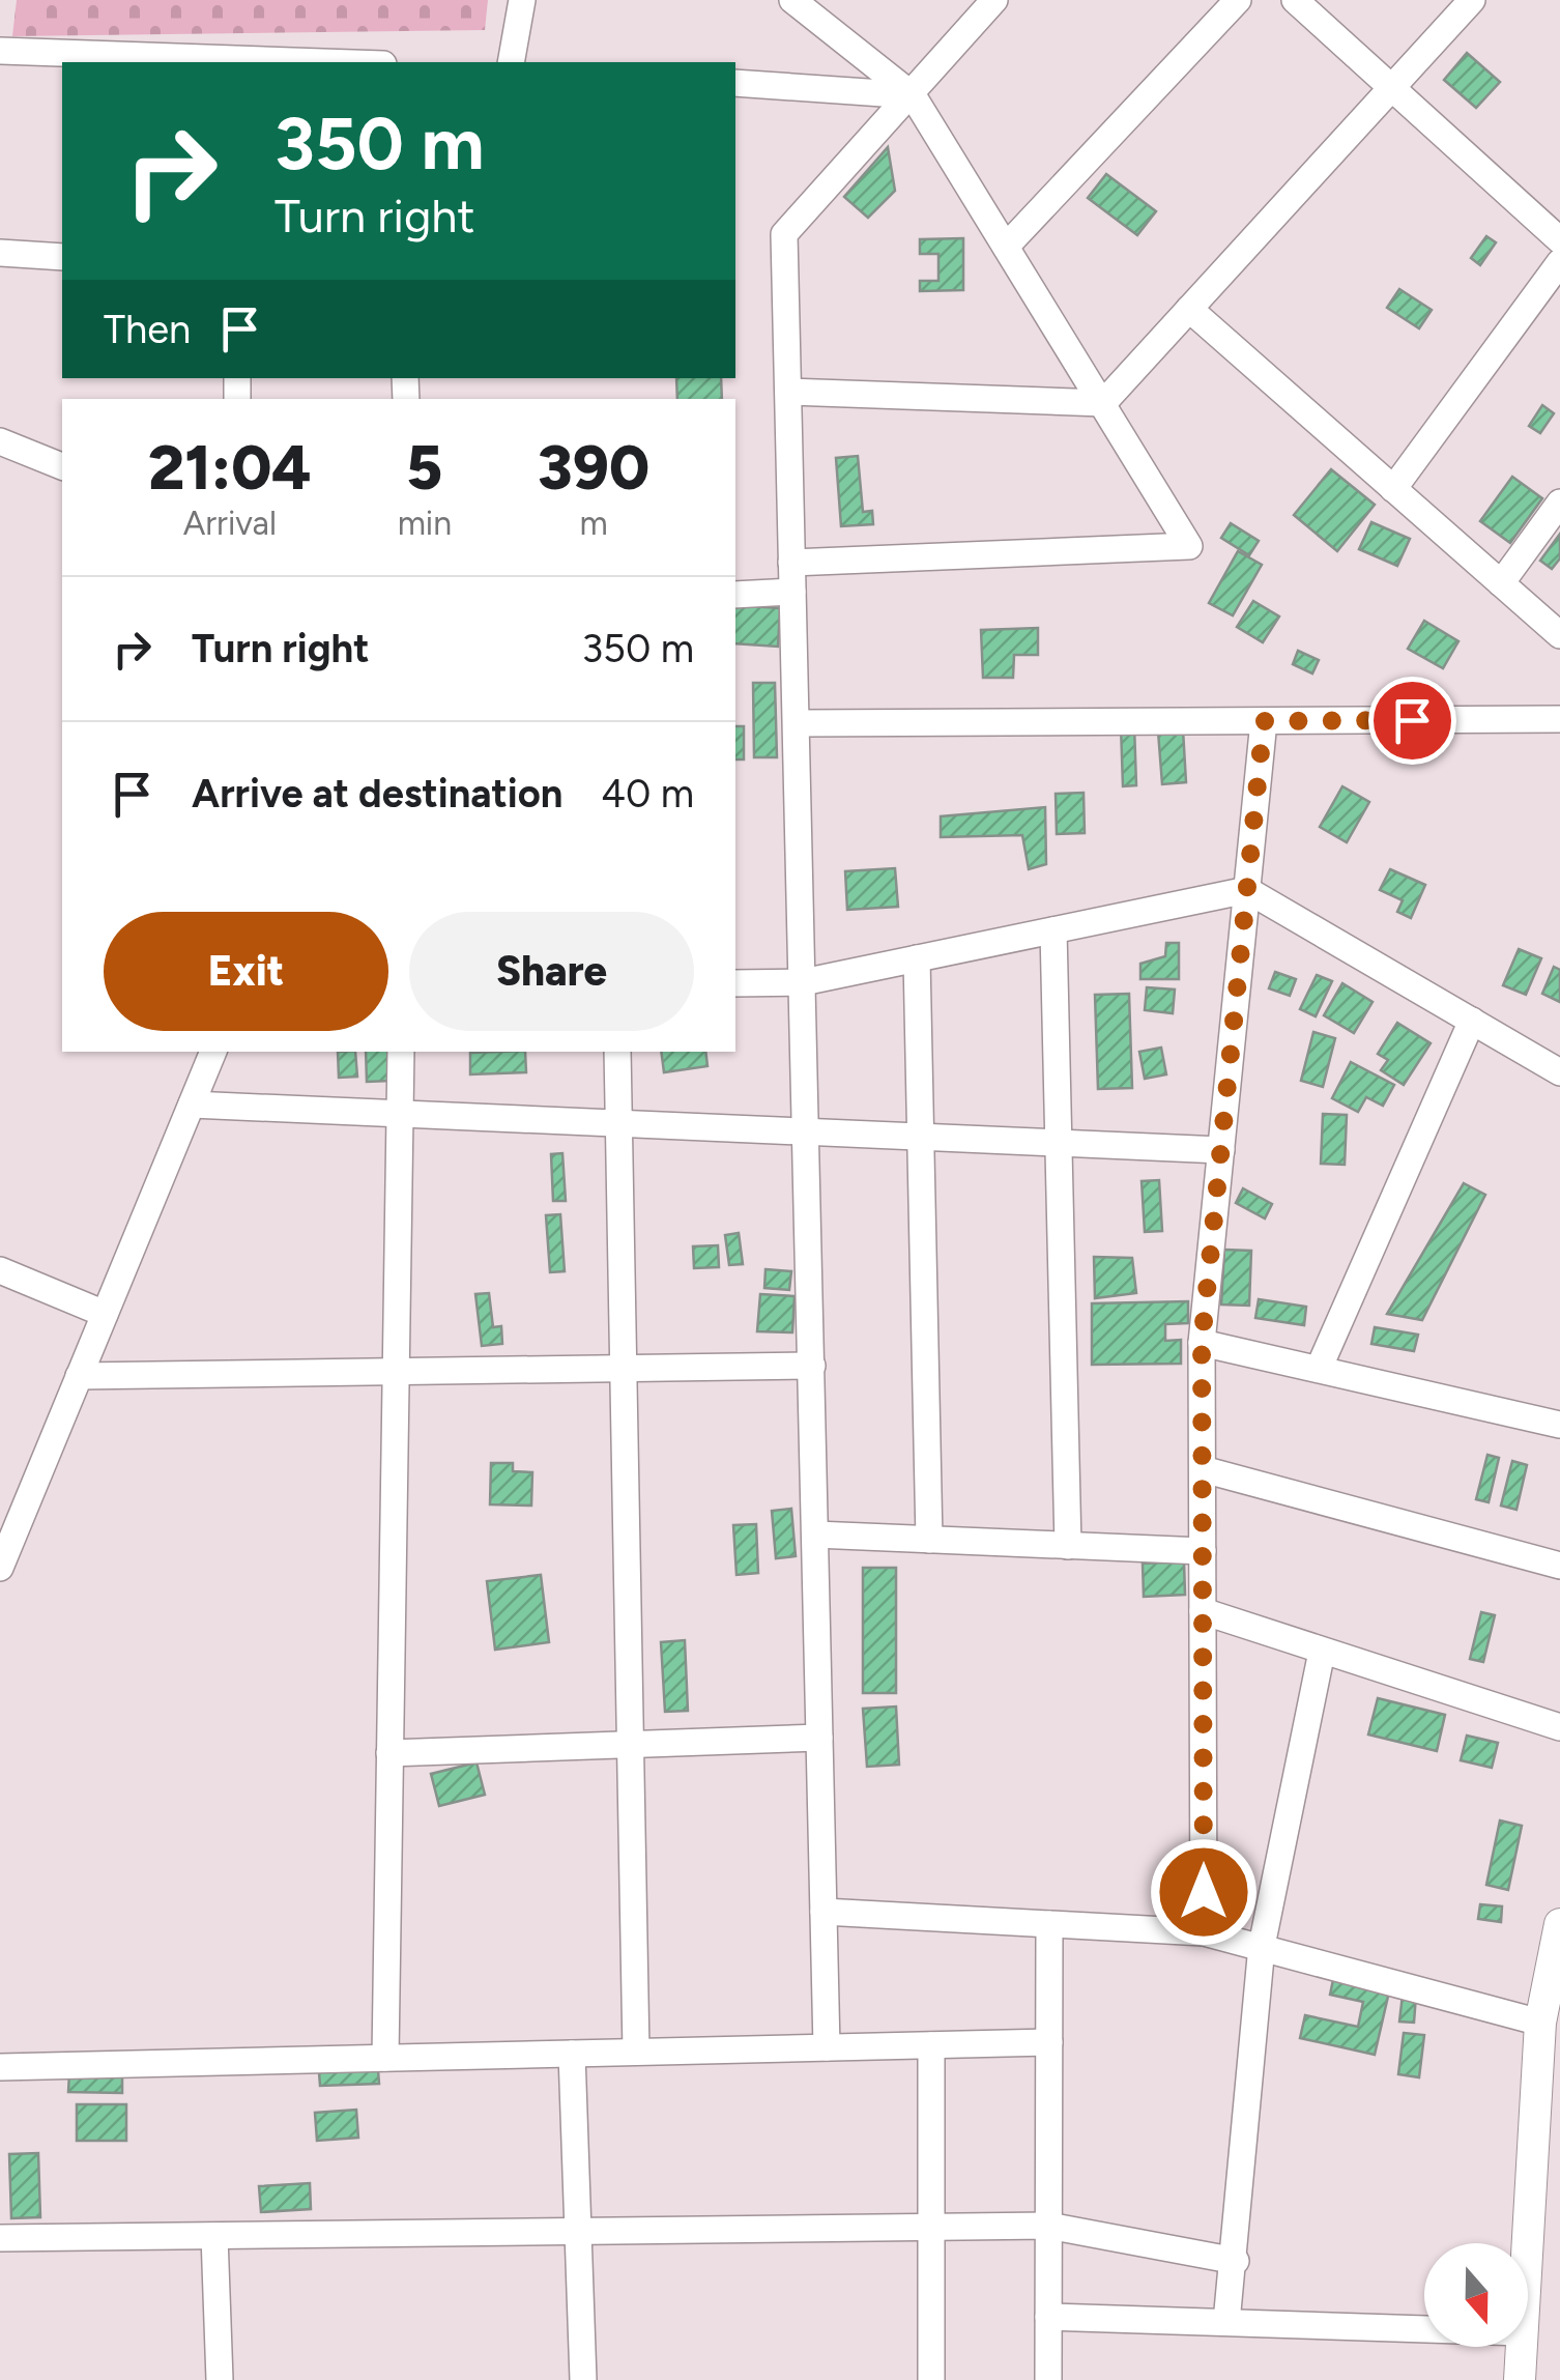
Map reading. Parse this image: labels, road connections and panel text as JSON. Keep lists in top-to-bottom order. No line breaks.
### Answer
{"north":"bottom","page":{"turn":["350 m","Turn right"],"then":"Then","eta":["21:04","Arrival","5","min","390","m"],"list":[{"name":"Turn right","value":"350 m"},{"name":"Arrive at destination","value":"40 m"}],"buttons":["Exit","Share"]}}
